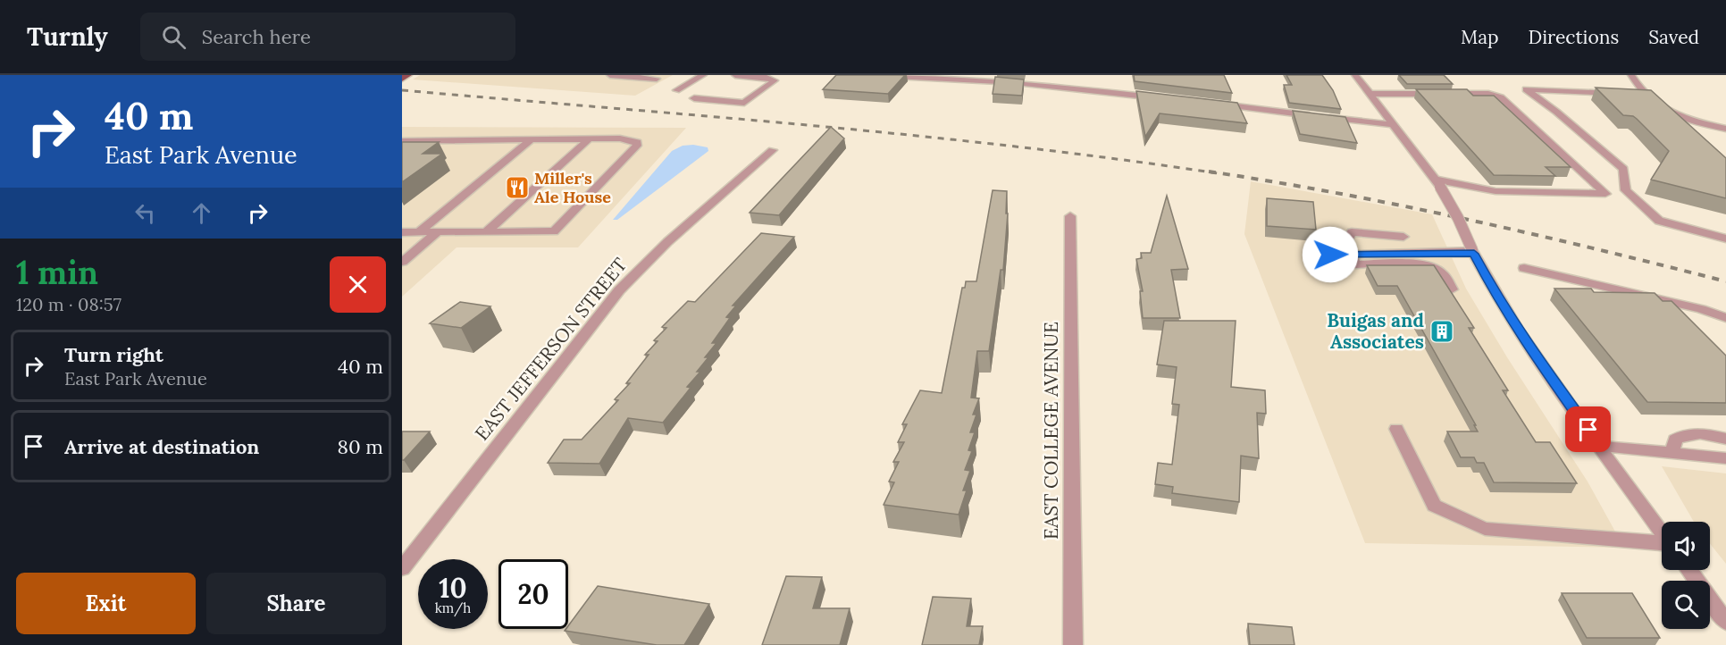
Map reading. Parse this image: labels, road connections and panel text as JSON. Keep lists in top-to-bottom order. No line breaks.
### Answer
{"streets":{"street":["EAST JEFFERSON STREET","EAST COLLEGE AVENUE"]},"places":{"restaurant":["Miller's Ale House"],"building":["Buigas and Associates"]},"page":{"header":"Turnly","search":"Search here","nav":["Map","Directions","Saved"],"turn":["40 m","East Park Avenue"],"heading":["1 min","120 m · 08:57"],"list":[{"name":"Turn right","note":"East Park Avenue","value":"40 m"},{"name":"Arrive at destination","value":"80 m"}],"speed":"10 km/h","limit":"20","buttons":["Exit","Share"]}}
